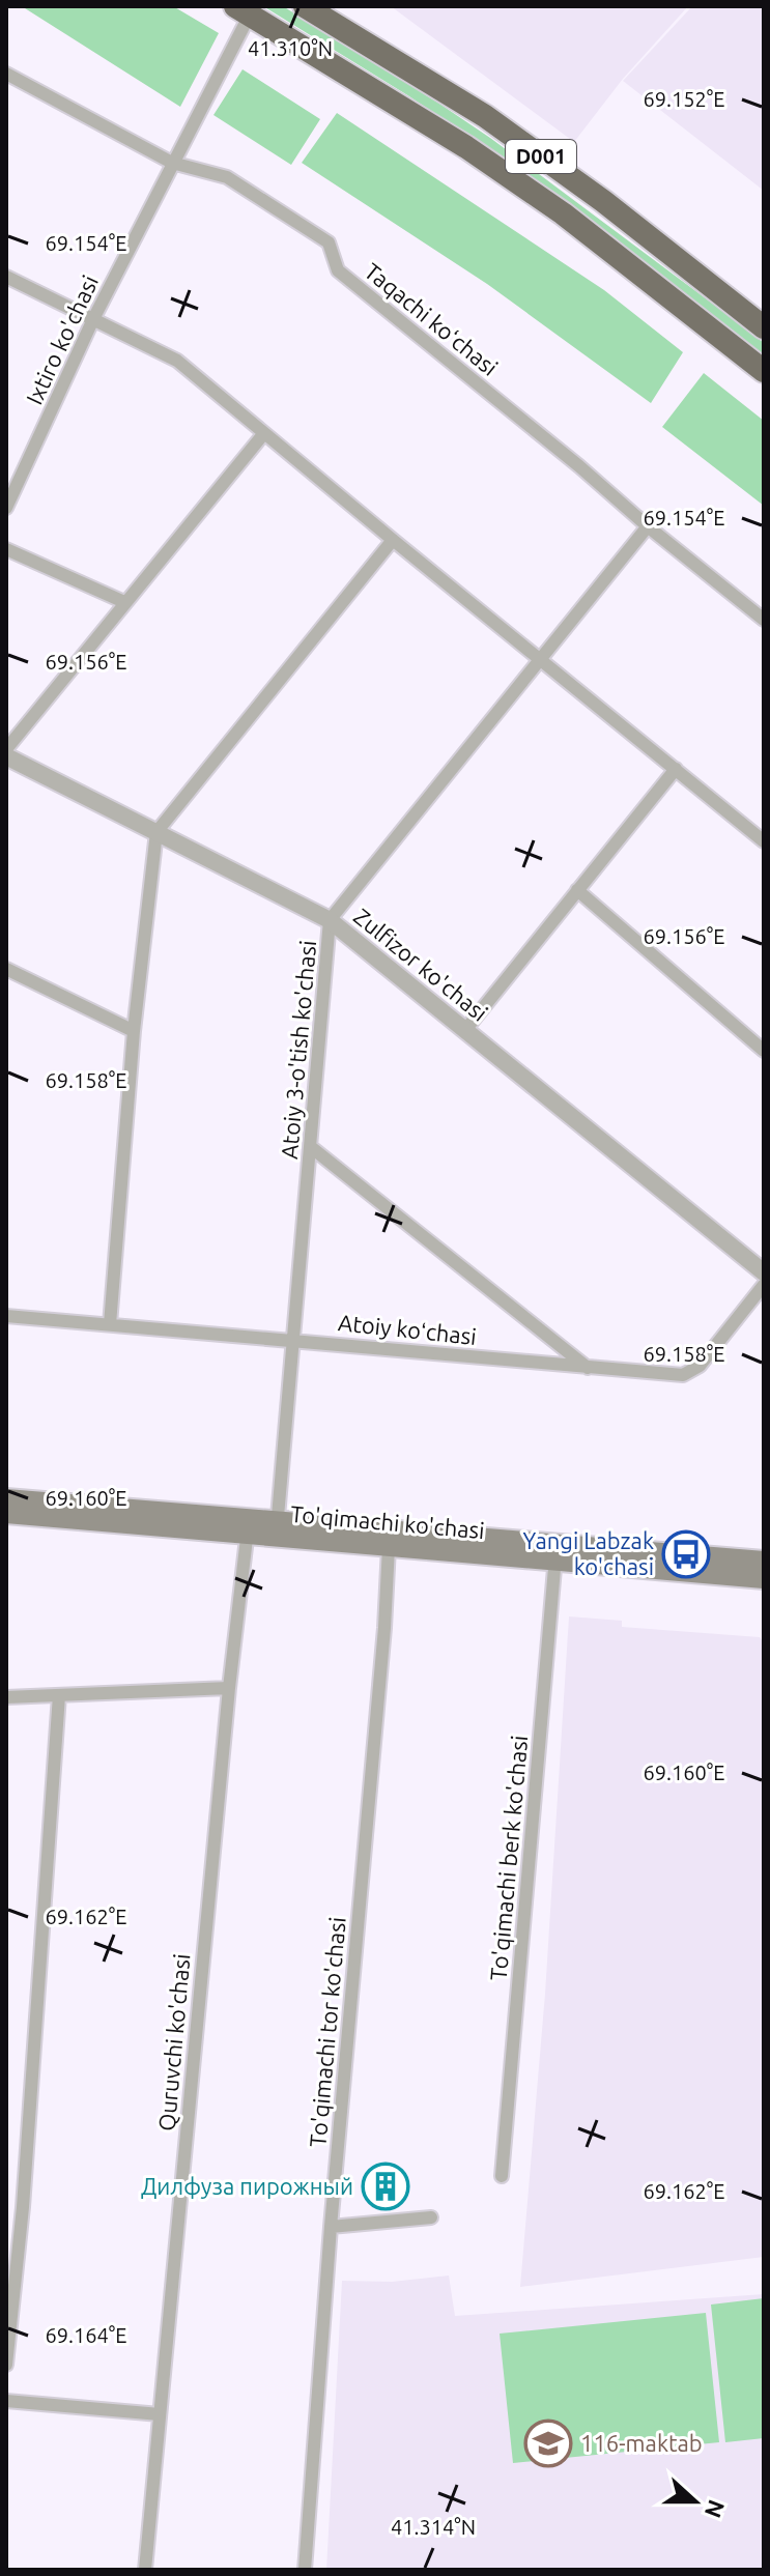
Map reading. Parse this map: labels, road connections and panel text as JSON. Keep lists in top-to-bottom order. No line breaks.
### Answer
{"streets":{"highway":["D001"],"main road":["To'qimachi ko'chasi"],"street":["Taqachi koʻchasi","Ixtiro ko'chasi","Zulfizor ko'chasi","Atoiy 3-o'tish ko'chasi","Atoiy koʻchasi","To'qimachi berk ko'chasi","To'qimachi tor ko'chasi","Quruvchi ko'chasi"]},"crossings":[["D001","Ixtiro ko'chasi"],["Taqachi koʻchasi","Ixtiro ko'chasi"],["Taqachi koʻchasi","Atoiy 3-o'tish ko'chasi"],["Zulfizor ko'chasi","Atoiy 3-o'tish ko'chasi"],["Atoiy 3-o'tish ko'chasi","Atoiy koʻchasi"],["Atoiy 3-o'tish ko'chasi","To'qimachi ko'chasi"],["To'qimachi ko'chasi","To'qimachi berk ko'chasi"],["To'qimachi ko'chasi","To'qimachi tor ko'chasi"],["To'qimachi ko'chasi","Quruvchi ko'chasi"]],"places":{"bus stop":["Yangi Labzak ko'chasi"],"building":["Дилфуза пирожный"],"school or university":["116-maktab"]},"north":"right","coordinates":["41.310°N","69.152°E","69.154°E","69.156°E","69.158°E","69.160°E","69.162°E","69.164°E","41.314°N"]}
